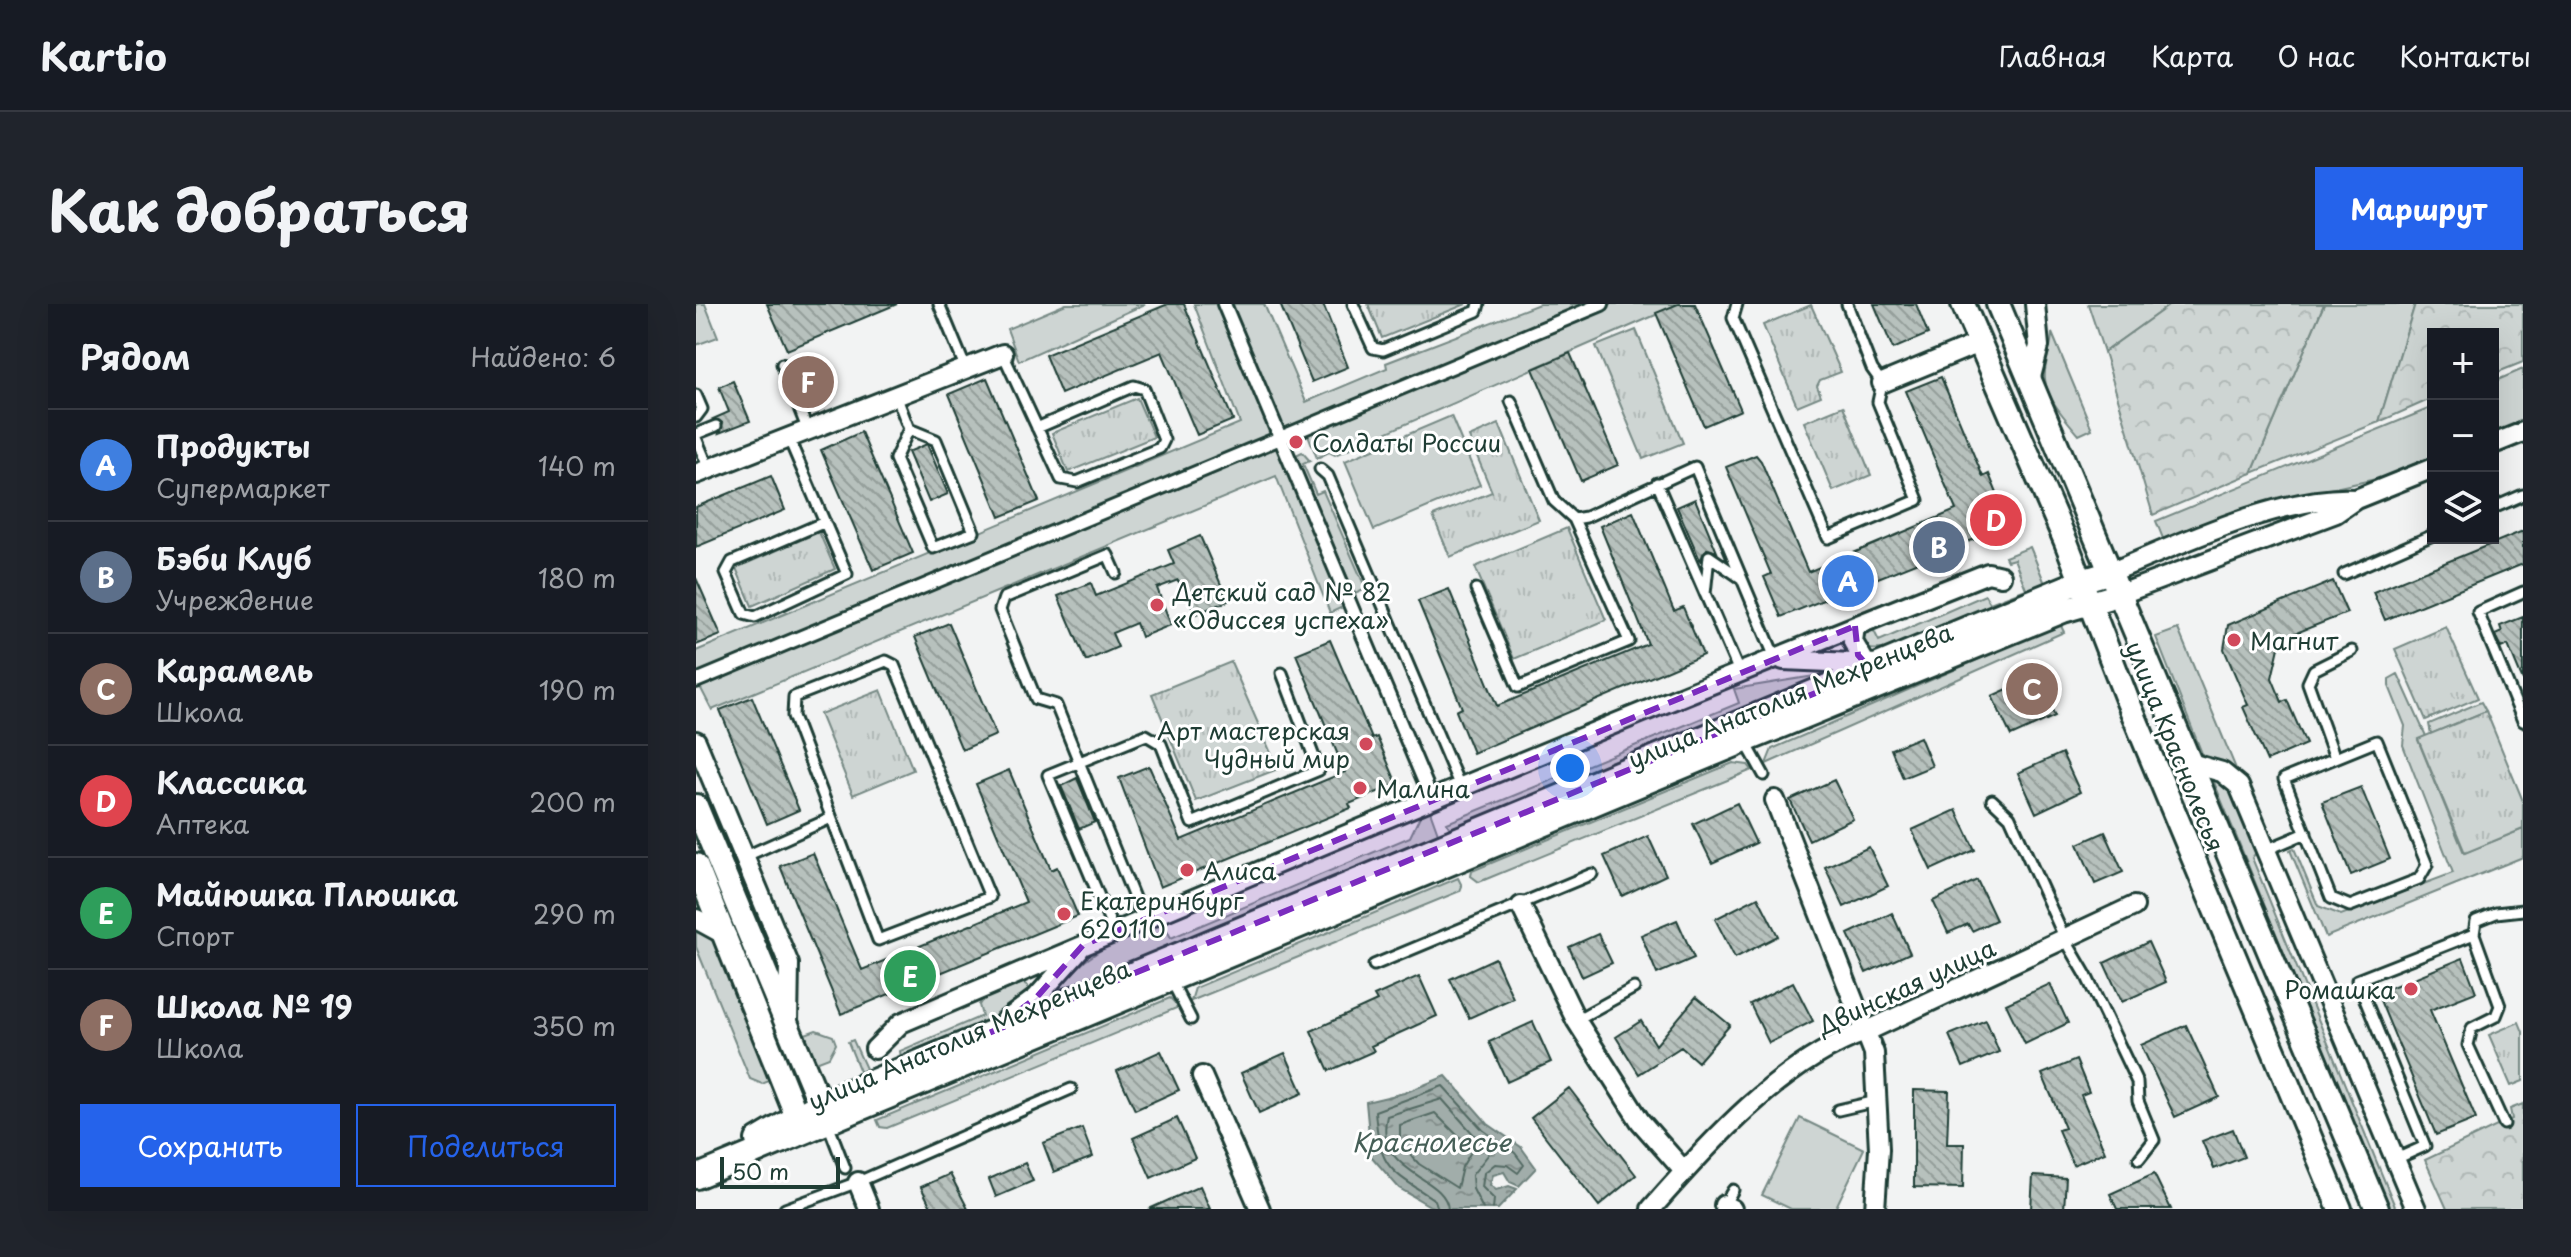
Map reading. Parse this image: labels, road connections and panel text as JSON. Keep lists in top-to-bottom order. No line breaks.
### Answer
{"streets":{"street":["улица Анатолия Мехренцева","улица Краснолесья","Двинская улица"]},"crossings":[["улица Анатолия Мехренцева","улица Краснолесья"]],"water":["Краснолесье"],"places":["Солдаты России","Детский сад № 82 «Одиссея успеха»","Магнит","Арт мастерская Чудный мир","Малина","Алиса","Екатеринбург 620110","Ромашка"],"scale_bar":"50 m","page":{"header":"Kartio","nav":["Главная","Карта","О нас","Контакты"],"title":"Как добраться","buttons":["Маршрут",["Сохранить","Поделиться"]],"heading":["Рядом","Найдено: 6"],"map_buttons":["+","−"],"pins":["F","D","B","A","C","E"],"list":[{"mark":"A","name":"Продукты","note":"Супермаркет","value":"140 m"},{"mark":"B","name":"Бэби Клуб","note":"Учреждение","value":"180 m"},{"mark":"C","name":"Карамель","note":"Школа","value":"190 m"},{"mark":"D","name":"Классика","note":"Аптека","value":"200 m"},{"mark":"E","name":"Майюшка Плюшка","note":"Спорт","value":"290 m"},{"mark":"F","name":"Школа № 19","note":"Школа","value":"350 m"}],"scale":"50 m"}}
